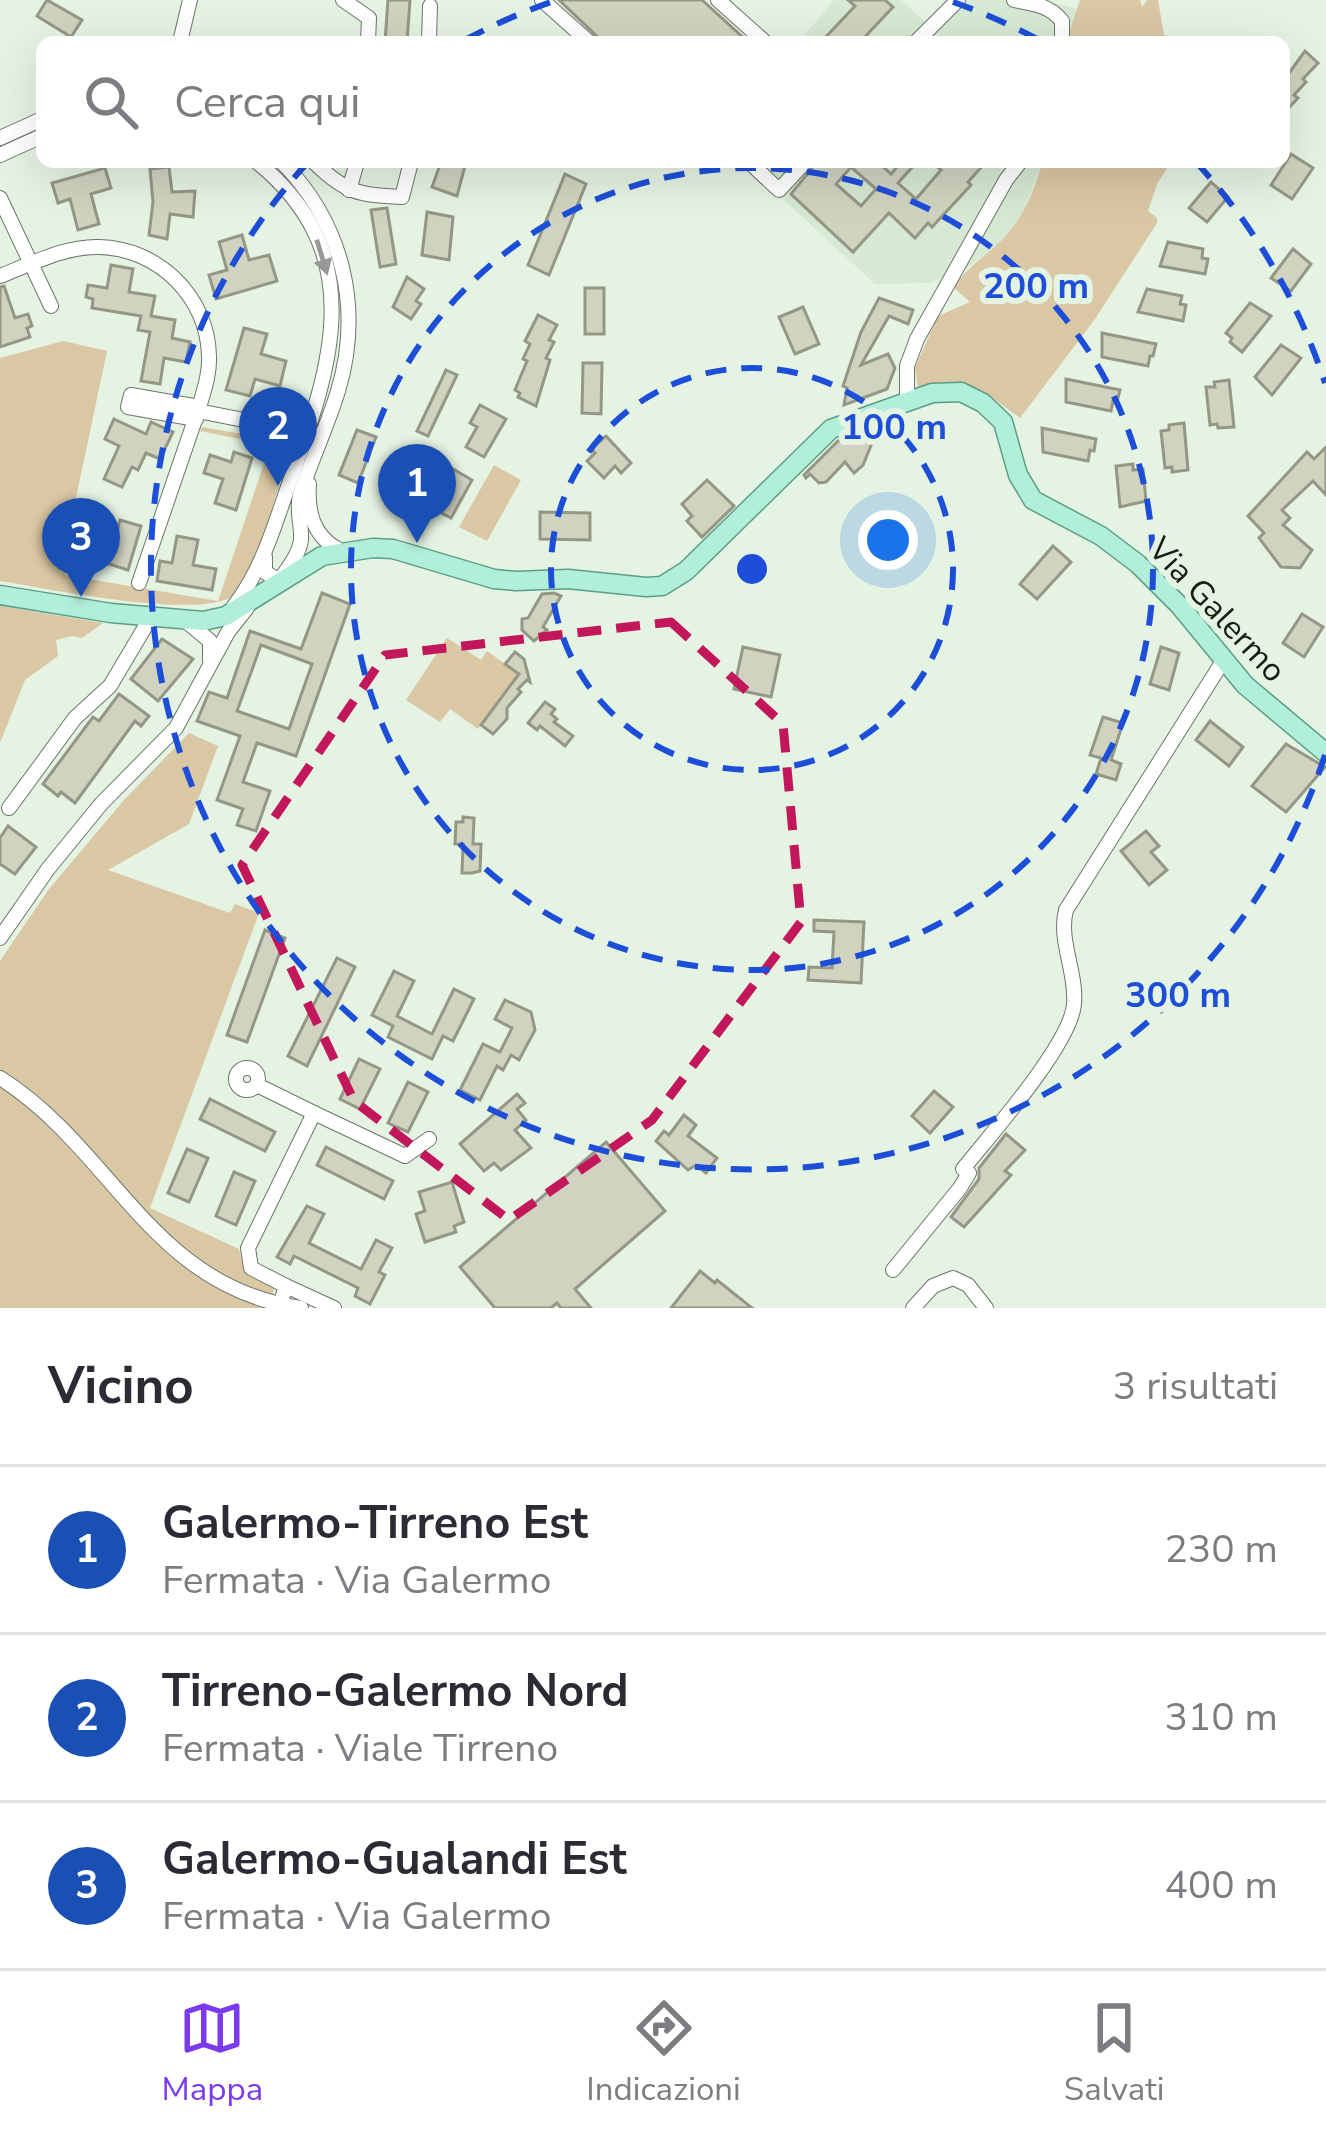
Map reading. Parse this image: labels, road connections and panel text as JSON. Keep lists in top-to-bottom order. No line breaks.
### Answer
{"streets":{"main road":["Via Galermo"]},"page":{"search":"Cerca qui","pins":["2","1","3"],"heading":["Vicino","3 risultati"],"list":[{"mark":"1","name":"Galermo-Tirreno Est","note":"Fermata · Via Galermo","value":"230 m"},{"mark":"2","name":"Tirreno-Galermo Nord","note":"Fermata · Viale Tirreno","value":"310 m"},{"mark":"3","name":"Galermo-Gualandi Est","note":"Fermata · Via Galermo","value":"400 m"}],"nav":["Mappa","Indicazioni","Salvati"]},"rings":["200 m","100 m","300 m"]}
